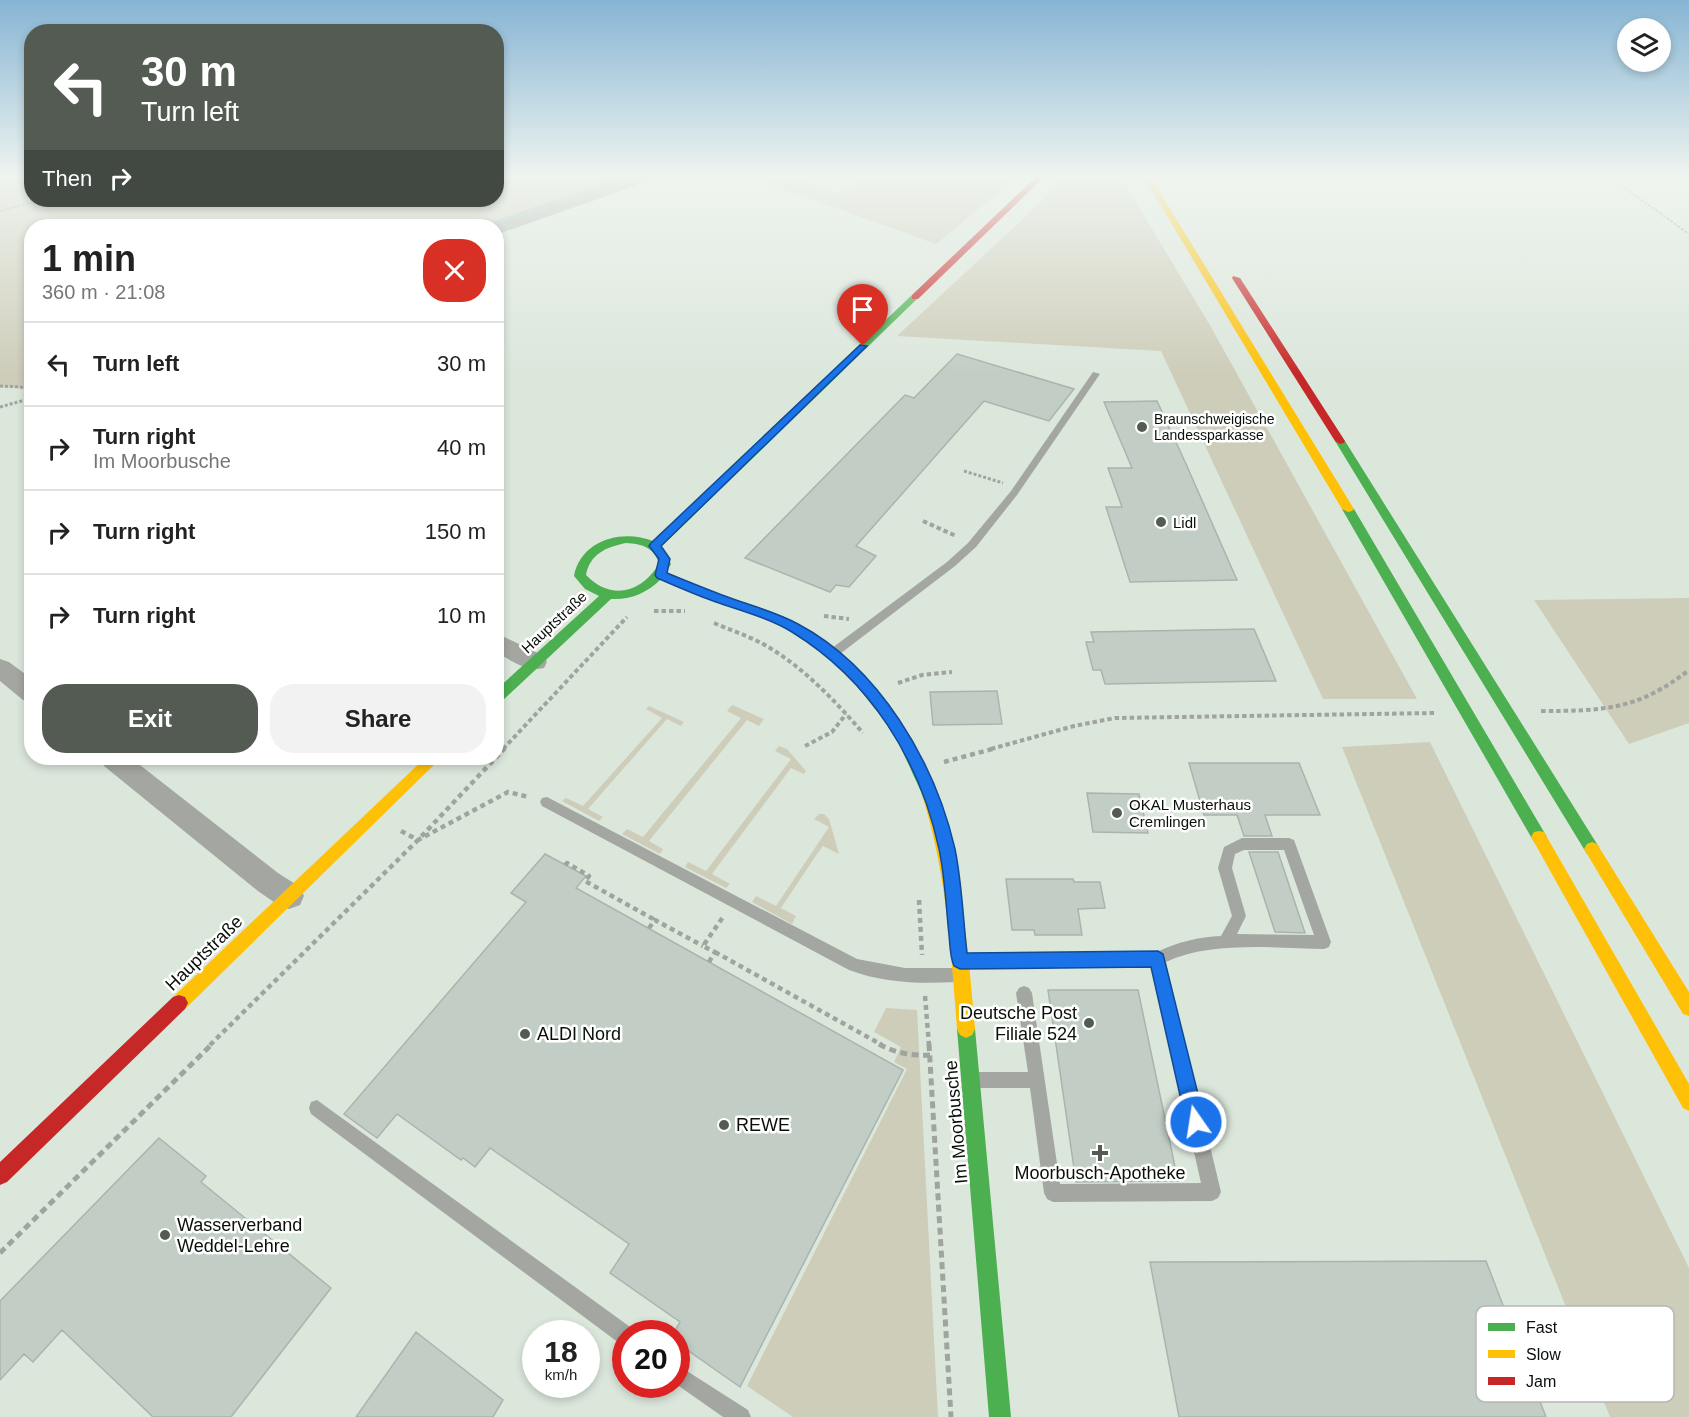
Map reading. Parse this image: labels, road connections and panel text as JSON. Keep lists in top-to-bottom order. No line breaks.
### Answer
{"streets":{"main road":["Hauptstraße","Im Moorbusche"]},"crossings":[["Hauptstraße","Im Moorbusche"]],"places":{"other":["Braunschweigische Landessparkasse","Lidl","OKAL Musterhaus Cremlingen","Deutsche Post Filiale 524","ALDI Nord","REWE","Wasserverband Weddel-Lehre"],"health":["Moorbusch-Apotheke"]},"legend":["Fast","Slow","Jam"],"page":{"turn":["30 m","Turn left"],"then":"Then","heading":["1 min","360 m · 21:08"],"list":[{"name":"Turn left","value":"30 m"},{"name":"Turn right","note":"Im Moorbusche","value":"40 m"},{"name":"Turn right","value":"150 m"},{"name":"Turn right","value":"10 m"}],"buttons":["Exit","Share"],"speed":"18 km/h","limit":"20"}}
